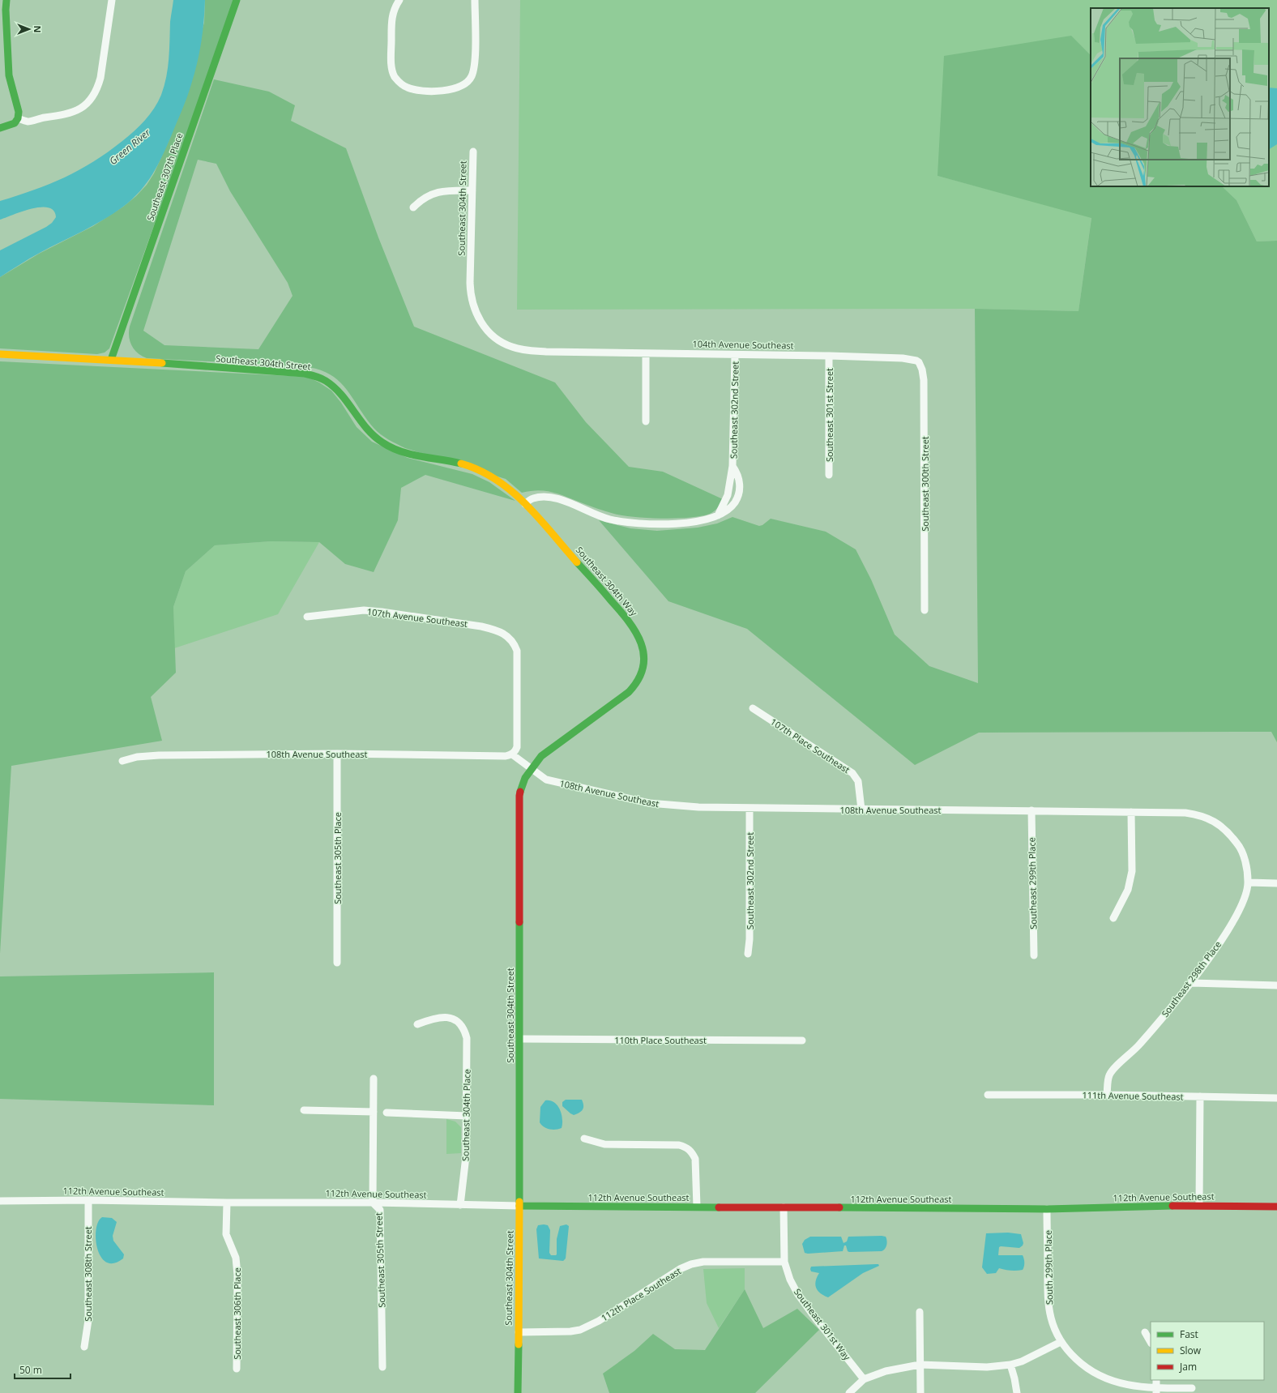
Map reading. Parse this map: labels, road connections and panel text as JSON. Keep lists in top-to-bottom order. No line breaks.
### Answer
{"streets":{"street":["Southeast 307th Place","Southeast 304th Street","104th Avenue Southeast","Southeast 302nd Street","Southeast 301st Street","Southeast 300th Street","Southeast 304th Way","107th Avenue Southeast","107th Place Southeast","108th Avenue Southeast","Southeast 305th Place","Southeast 299th Place","Southeast 298th Place","110th Place Southeast","111th Avenue Southeast","Southeast 304th Place","112th Avenue Southeast","Southeast 305th Street","South 299th Place","Southeast 308th Street","112th Place Southeast","Southeast 306th Place","Southeast 301st Way"]},"crossings":[["Southeast 307th Place","Southeast 304th Street"],["Southeast 304th Street","104th Avenue Southeast"],["Southeast 304th Street","Southeast 304th Way"],["Southeast 304th Street","108th Avenue Southeast"],["Southeast 304th Street","110th Place Southeast"],["Southeast 304th Street","112th Avenue Southeast"],["Southeast 304th Street","112th Place Southeast"],["104th Avenue Southeast","Southeast 302nd Street"],["104th Avenue Southeast","Southeast 301st Street"],["104th Avenue Southeast","Southeast 300th Street"],["Southeast 302nd Street","108th Avenue Southeast"],["Southeast 304th Way","108th Avenue Southeast"],["107th Avenue Southeast","108th Avenue Southeast"],["107th Place Southeast","108th Avenue Southeast"],["108th Avenue Southeast","Southeast 305th Place"],["108th Avenue Southeast","Southeast 299th Place"],["108th Avenue Southeast","Southeast 298th Place"],["Southeast 298th Place","111th Avenue Southeast"],["Southeast 304th Place","112th Avenue Southeast"],["112th Avenue Southeast","Southeast 305th Street"],["112th Avenue Southeast","South 299th Place"],["112th Avenue Southeast","Southeast 308th Street"],["112th Avenue Southeast","Southeast 306th Place"],["112th Avenue Southeast","Southeast 301st Way"],["112th Place Southeast","Southeast 301st Way"]],"water":["Green River"],"legend":["Fast","Slow","Jam"],"scale_bar":"50 m","north":"right"}
